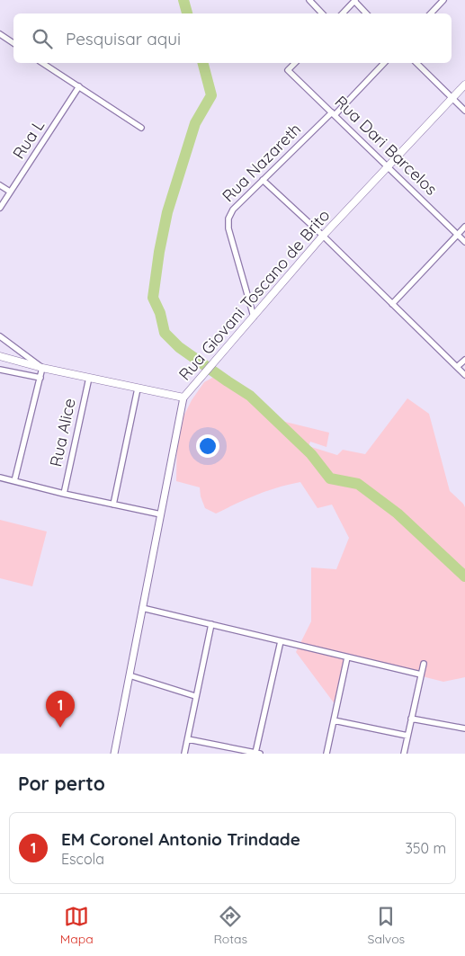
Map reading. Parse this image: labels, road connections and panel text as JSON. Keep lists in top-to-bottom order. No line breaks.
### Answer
{"streets":{"main road":["Rua Giovani Toscano de Brito"],"street":["Rua L","Rua Dari Barcelos","Rua Nazareth","Rua Alice"]},"crossings":[["Rua Dari Barcelos","Rua Nazareth"],["Rua Dari Barcelos","Rua Giovani Toscano de Brito"],["Rua Nazareth","Rua Giovani Toscano de Brito"]],"page":{"search":"Pesquisar aqui","pins":"1","heading":"Por perto","list":[{"mark":"1","name":"EM Coronel Antonio Trindade","note":"Escola","value":"350 m"}],"nav":["Mapa","Rotas","Salvos"]}}
